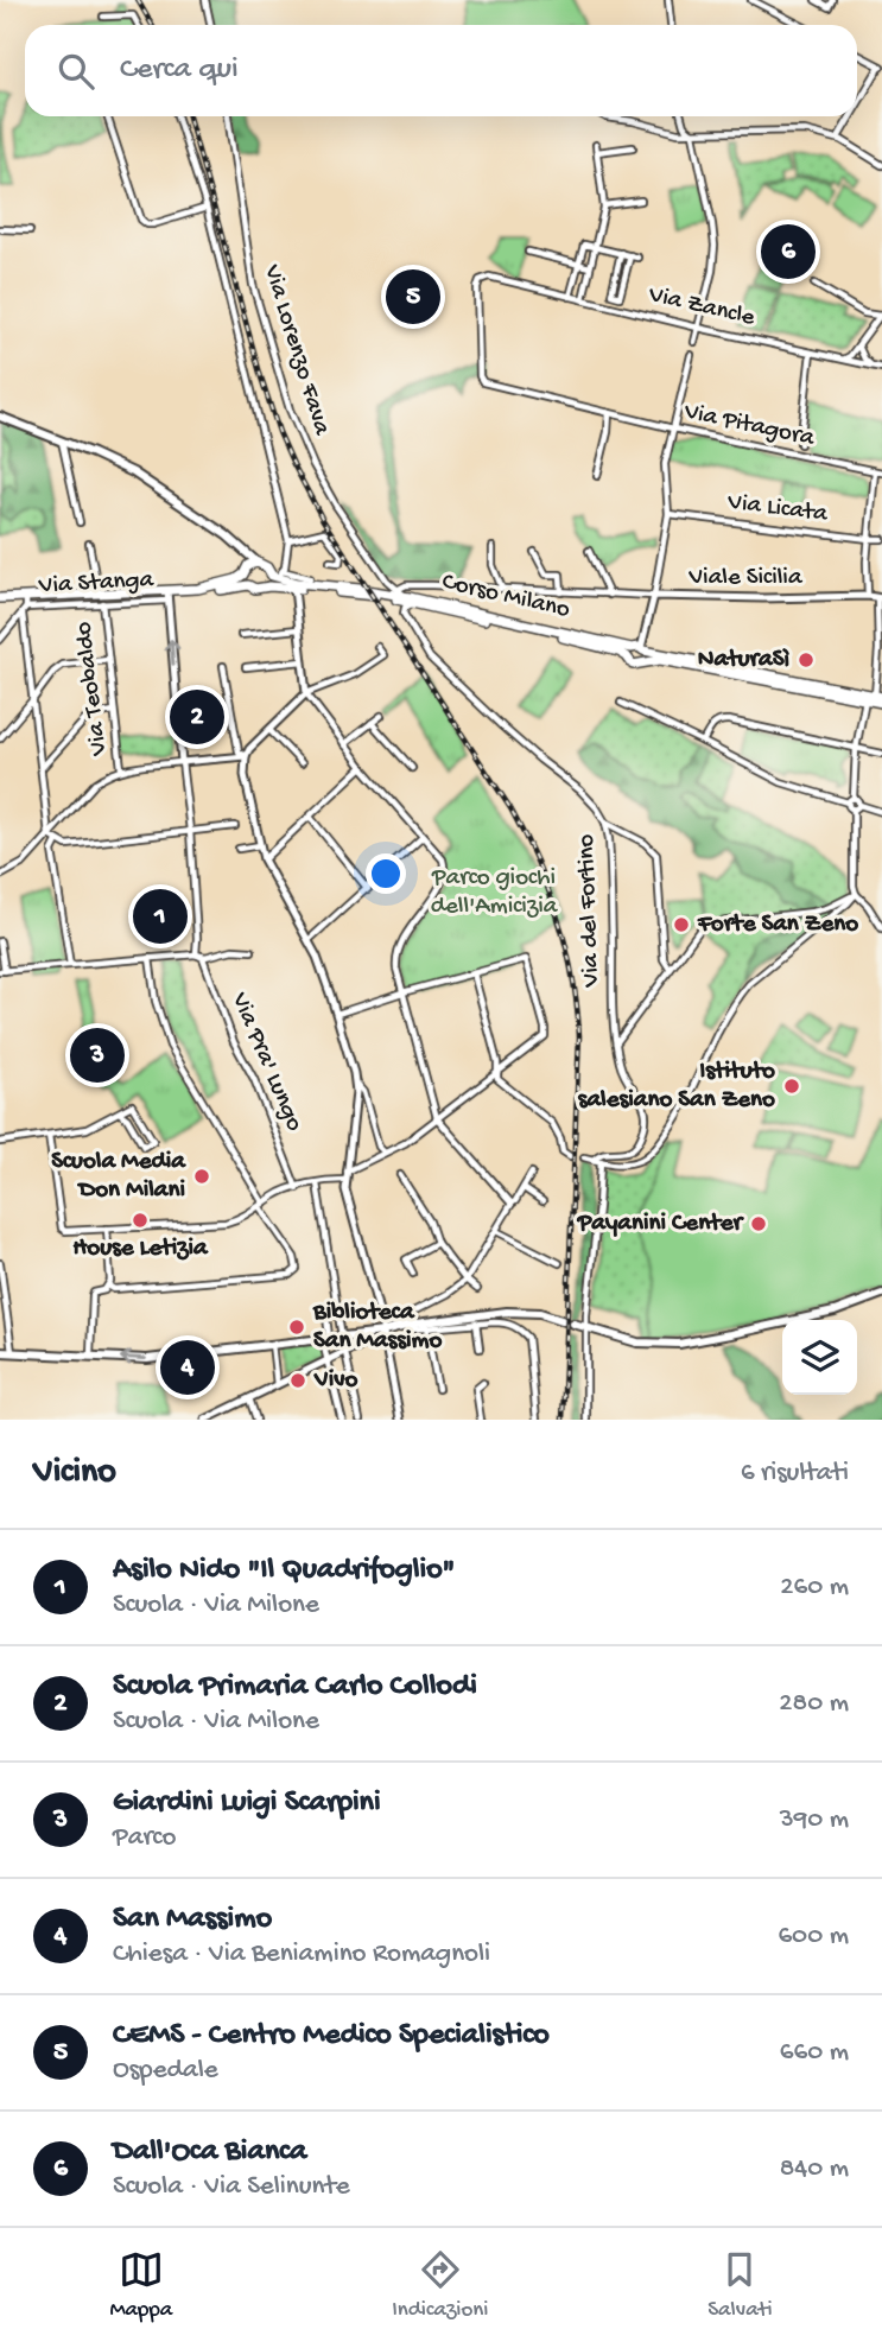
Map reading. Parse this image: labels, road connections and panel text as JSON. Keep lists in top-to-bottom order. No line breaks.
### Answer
{"streets":{"main road":["Via Stanga","Corso Milano"],"street":["Via Zancle","Via Lorenzo Fava","Via Pitagora","Via Licata","Viale Sicilia","Via Teobaldo","Via del Fortino","Via Pra' Lungo"]},"crossings":[["Via Zancle","Via Pitagora"],["Via Lorenzo Fava","Viale Sicilia"],["Via Lorenzo Fava","Corso Milano"],["Via Lorenzo Fava","Via del Fortino"],["Viale Sicilia","Corso Milano"],["Viale Sicilia","Via del Fortino"],["Via Stanga","Via Teobaldo"],["Corso Milano","Via del Fortino"]],"parks":["Parco giochi dell'Amicizia"],"places":["NaturaSì","Forte San Zeno","Istituto salesiano San Zeno","Scuola Media Don Milani","House Letizia","Payanini Center","Biblioteca San Massimo","Vivo"],"page":{"search":"Cerca qui","pins":["6","5","2","1","3","4"],"heading":["Vicino","6 risultati"],"list":[{"mark":"1","name":"Asilo Nido \"Il Quadrifoglio\"","note":"Scuola · Via Milone","value":"260 m"},{"mark":"2","name":"Scuola Primaria Carlo Collodi","note":"Scuola · Via Milone","value":"280 m"},{"mark":"3","name":"Giardini Luigi Scarpini","note":"Parco","value":"390 m"},{"mark":"4","name":"San Massimo","note":"Chiesa · Via Beniamino Romagnoli","value":"600 m"},{"mark":"5","name":"CEMS - Centro Medico Specialistico","note":"Ospedale","value":"660 m"},{"mark":"6","name":"Dall'Oca Bianca","note":"Scuola · Via Selinunte","value":"840 m"}],"nav":["Mappa","Indicazioni","Salvati"]}}
